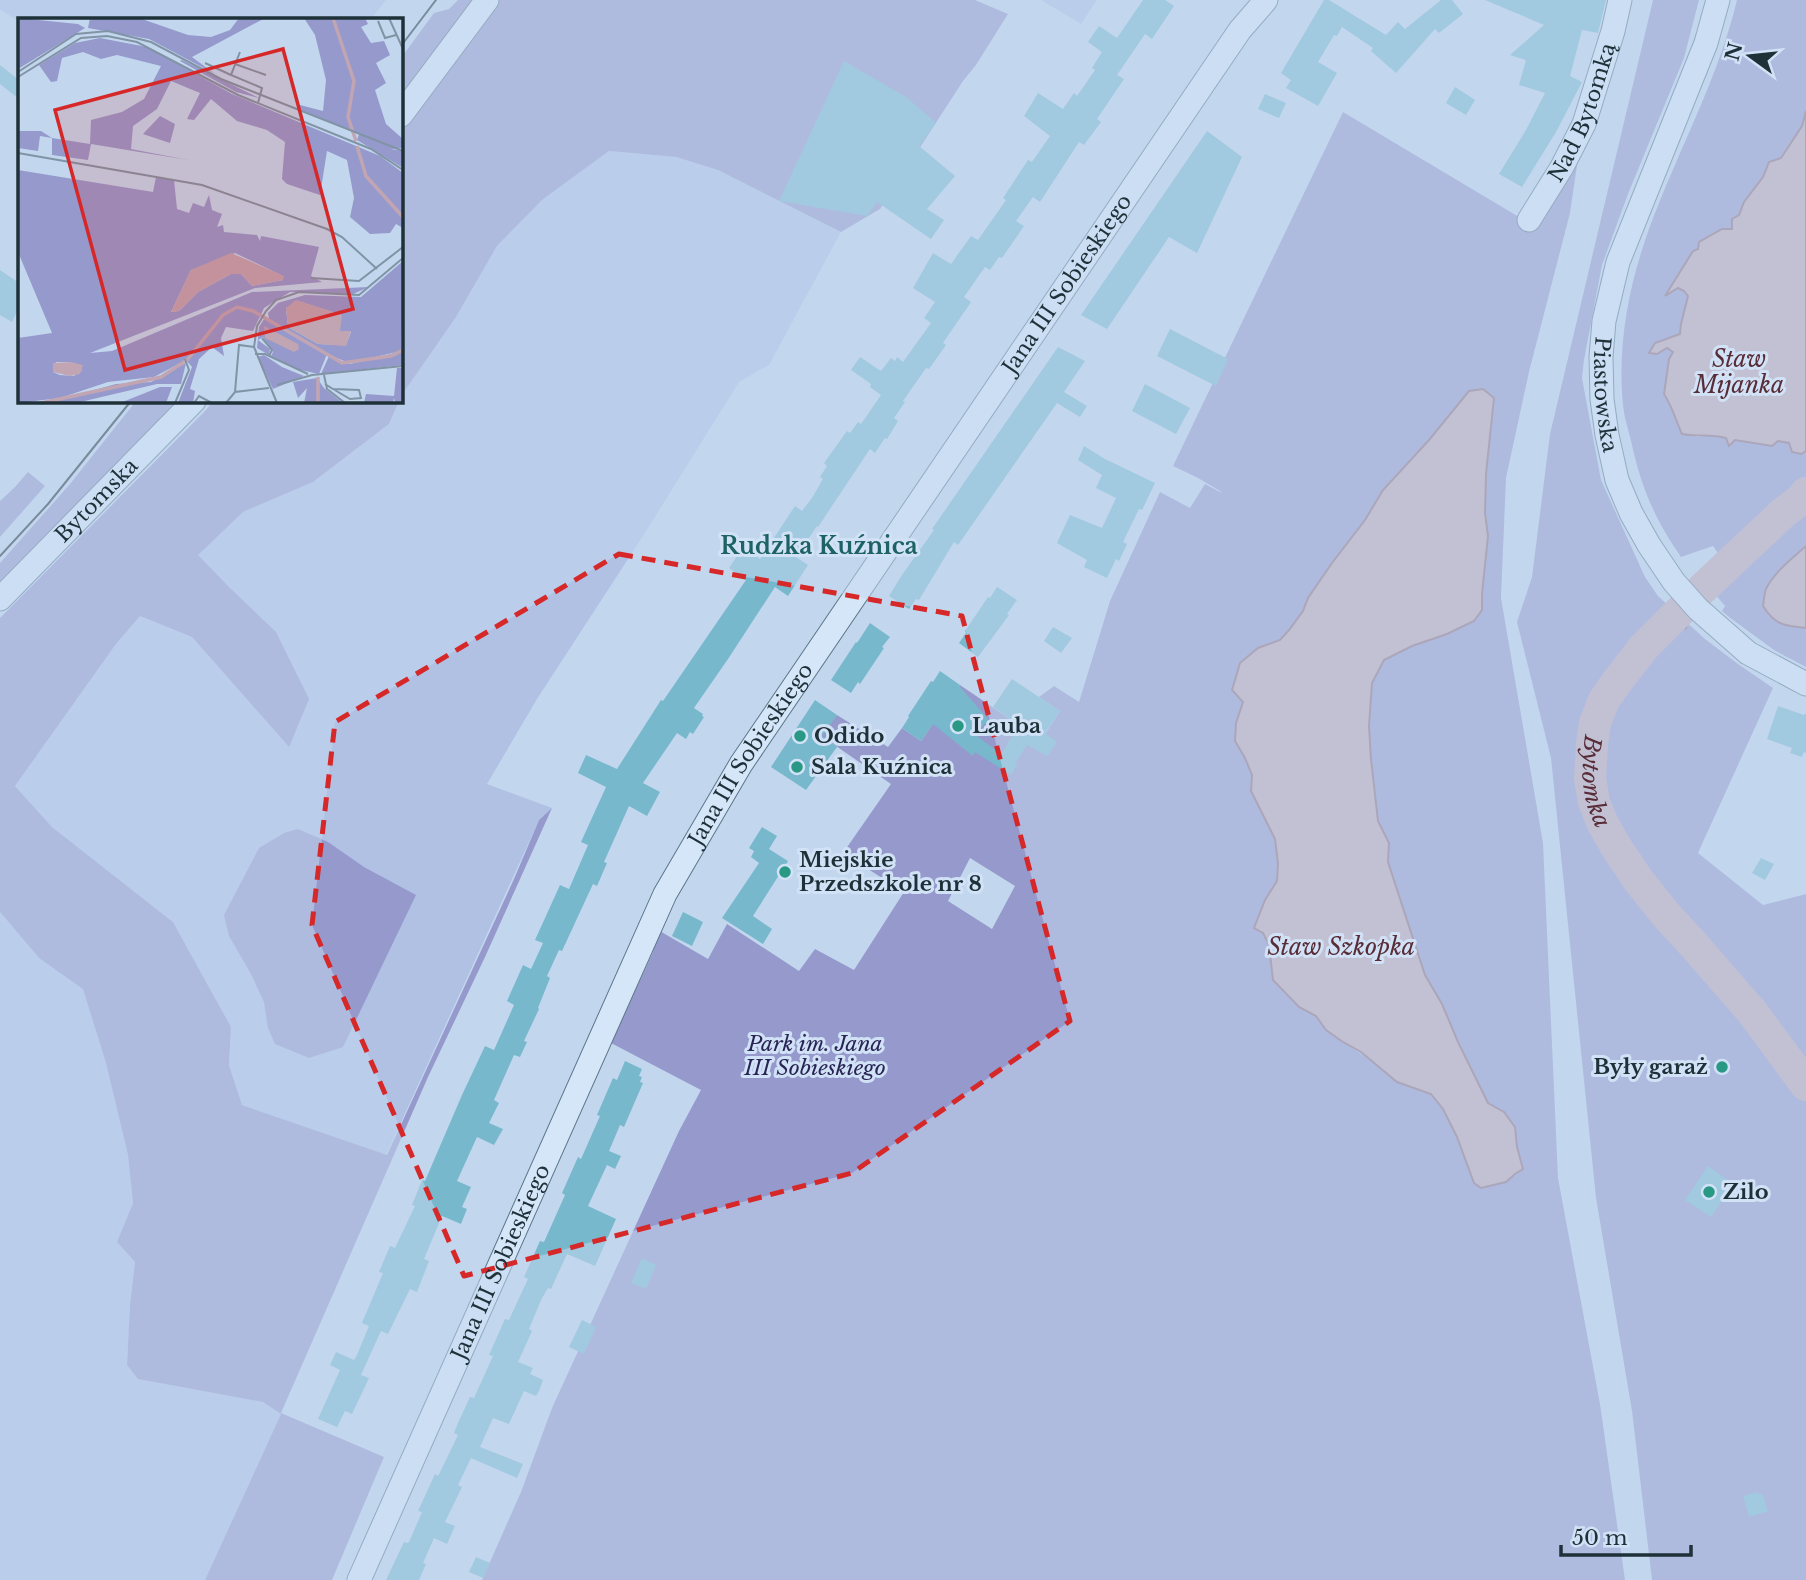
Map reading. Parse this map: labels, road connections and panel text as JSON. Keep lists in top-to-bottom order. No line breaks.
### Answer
{"streets":{"street":["Nad Bytomką","Jana III Sobieskiego","Piastowska","Bytomska"]},"districts":["Rudzka Kuźnica"],"water":["Staw Mijanka","Bytomka","Staw Szkopka"],"parks":["Park im. Jana III Sobieskiego"],"places":["Lauba","Odido","Sala Kuźnica","Miejskie Przedszkole nr 8","Były garaż","Zilo"],"scale_bar":"50 m","north":"left"}
